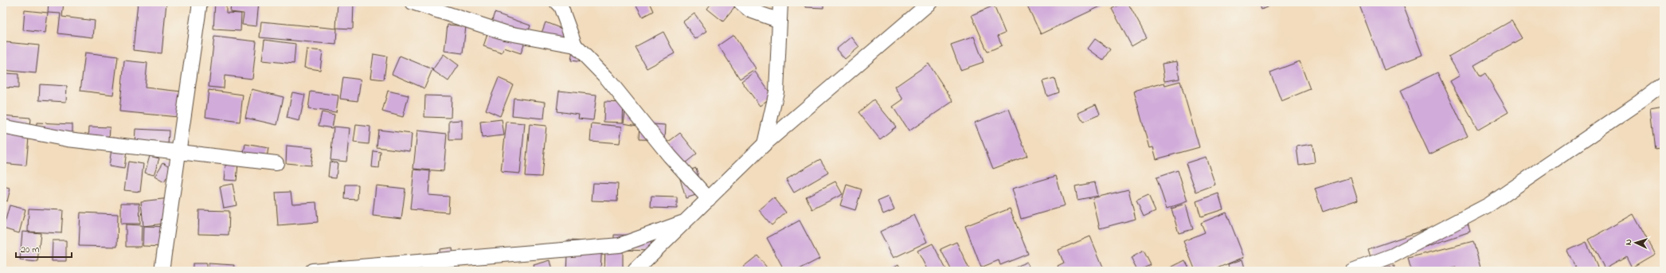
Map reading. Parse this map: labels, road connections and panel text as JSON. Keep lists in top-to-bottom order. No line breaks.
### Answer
{"scale_bar":"20 m","north":"left"}
